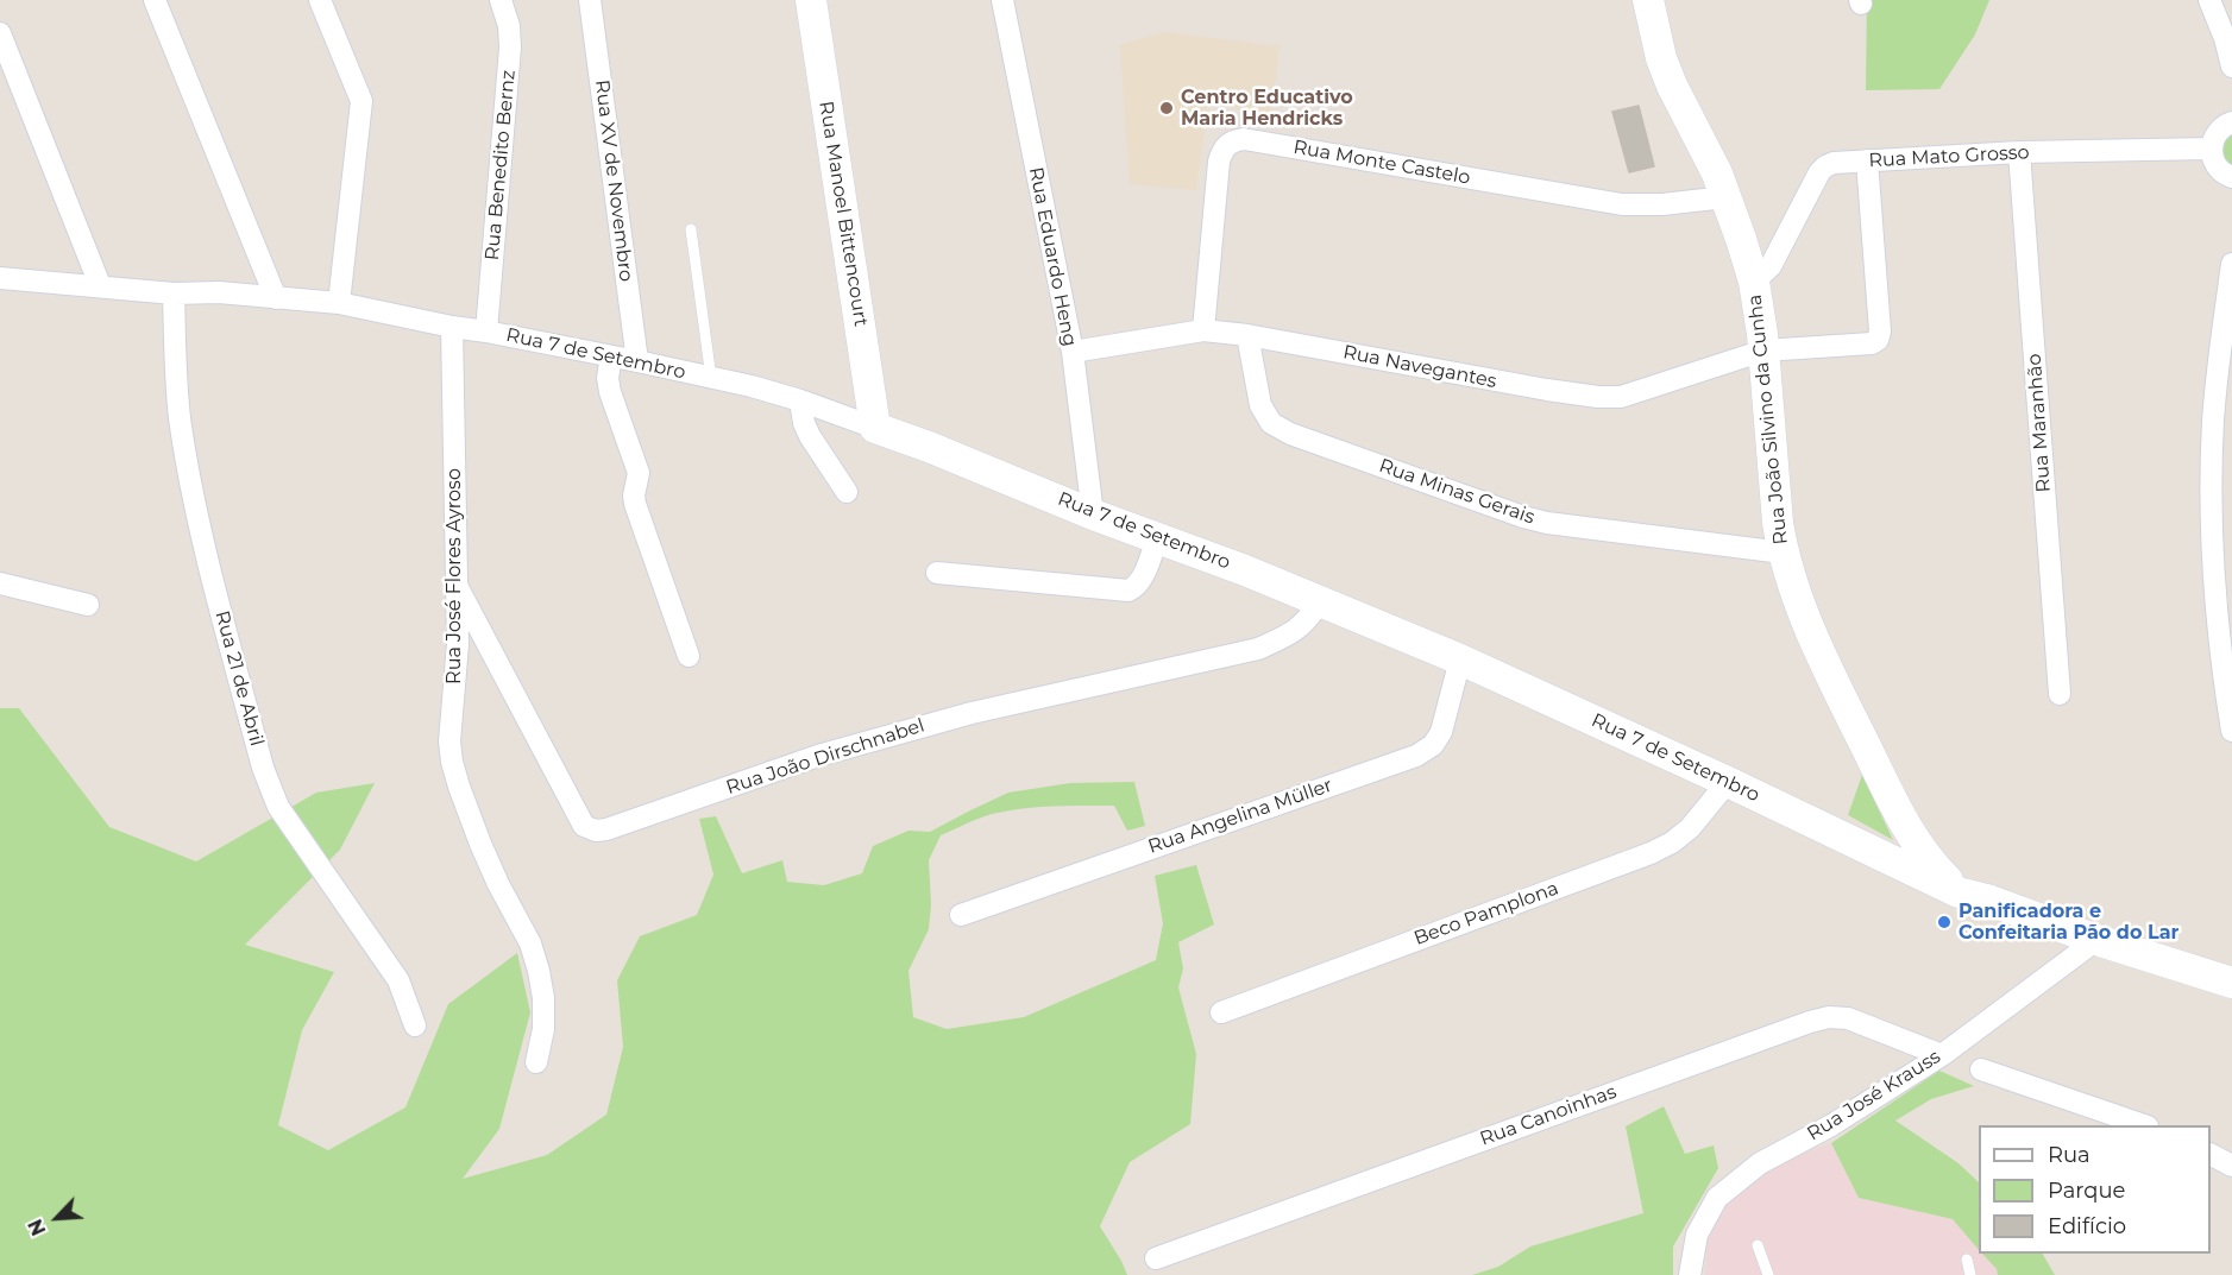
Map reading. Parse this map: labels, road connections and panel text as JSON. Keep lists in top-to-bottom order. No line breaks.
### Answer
{"streets":{"street":["Rua Mato Grosso","Rua Monte Castelo","Rua Benedito Bernz","Rua XV de Novembro","Rua Manoel Bittencourt","Rua Eduardo Heng","Rua 7 de Setembro","Rua Navegantes","Rua João Silvino da Cunha","Rua Maranhão","Rua Minas Gerais","Rua José Flores Ayroso","Rua 21 de Abril","Rua João Dirschnabel","Rua Angelina Müller","Beco Pamplona","Rua José Krauss","Rua Canoinhas"]},"crossings":[["Rua Mato Grosso","Rua Navegantes"],["Rua Mato Grosso","Rua João Silvino da Cunha"],["Rua Mato Grosso","Rua Maranhão"],["Rua Monte Castelo","Rua Navegantes"],["Rua Monte Castelo","Rua João Silvino da Cunha"],["Rua Benedito Bernz","Rua 7 de Setembro"],["Rua XV de Novembro","Rua 7 de Setembro"],["Rua Manoel Bittencourt","Rua 7 de Setembro"],["Rua Eduardo Heng","Rua 7 de Setembro"],["Rua Eduardo Heng","Rua Navegantes"],["Rua 7 de Setembro","Rua João Silvino da Cunha"],["Rua 7 de Setembro","Rua José Flores Ayroso"],["Rua 7 de Setembro","Rua 21 de Abril"],["Rua 7 de Setembro","Rua João Dirschnabel"],["Rua 7 de Setembro","Rua Angelina Müller"],["Rua 7 de Setembro","Beco Pamplona"],["Rua 7 de Setembro","Rua José Krauss"],["Rua Navegantes","Rua João Silvino da Cunha"],["Rua Navegantes","Rua Minas Gerais"],["Rua João Silvino da Cunha","Rua Minas Gerais"],["Rua José Flores Ayroso","Rua João Dirschnabel"],["Rua José Krauss","Rua Canoinhas"]],"places":["Centro Educativo Maria Hendricks","Panificadora e Confeitaria Pão do Lar"],"legend":["Rua","Parque","Edifício"],"north":"bottom left"}
